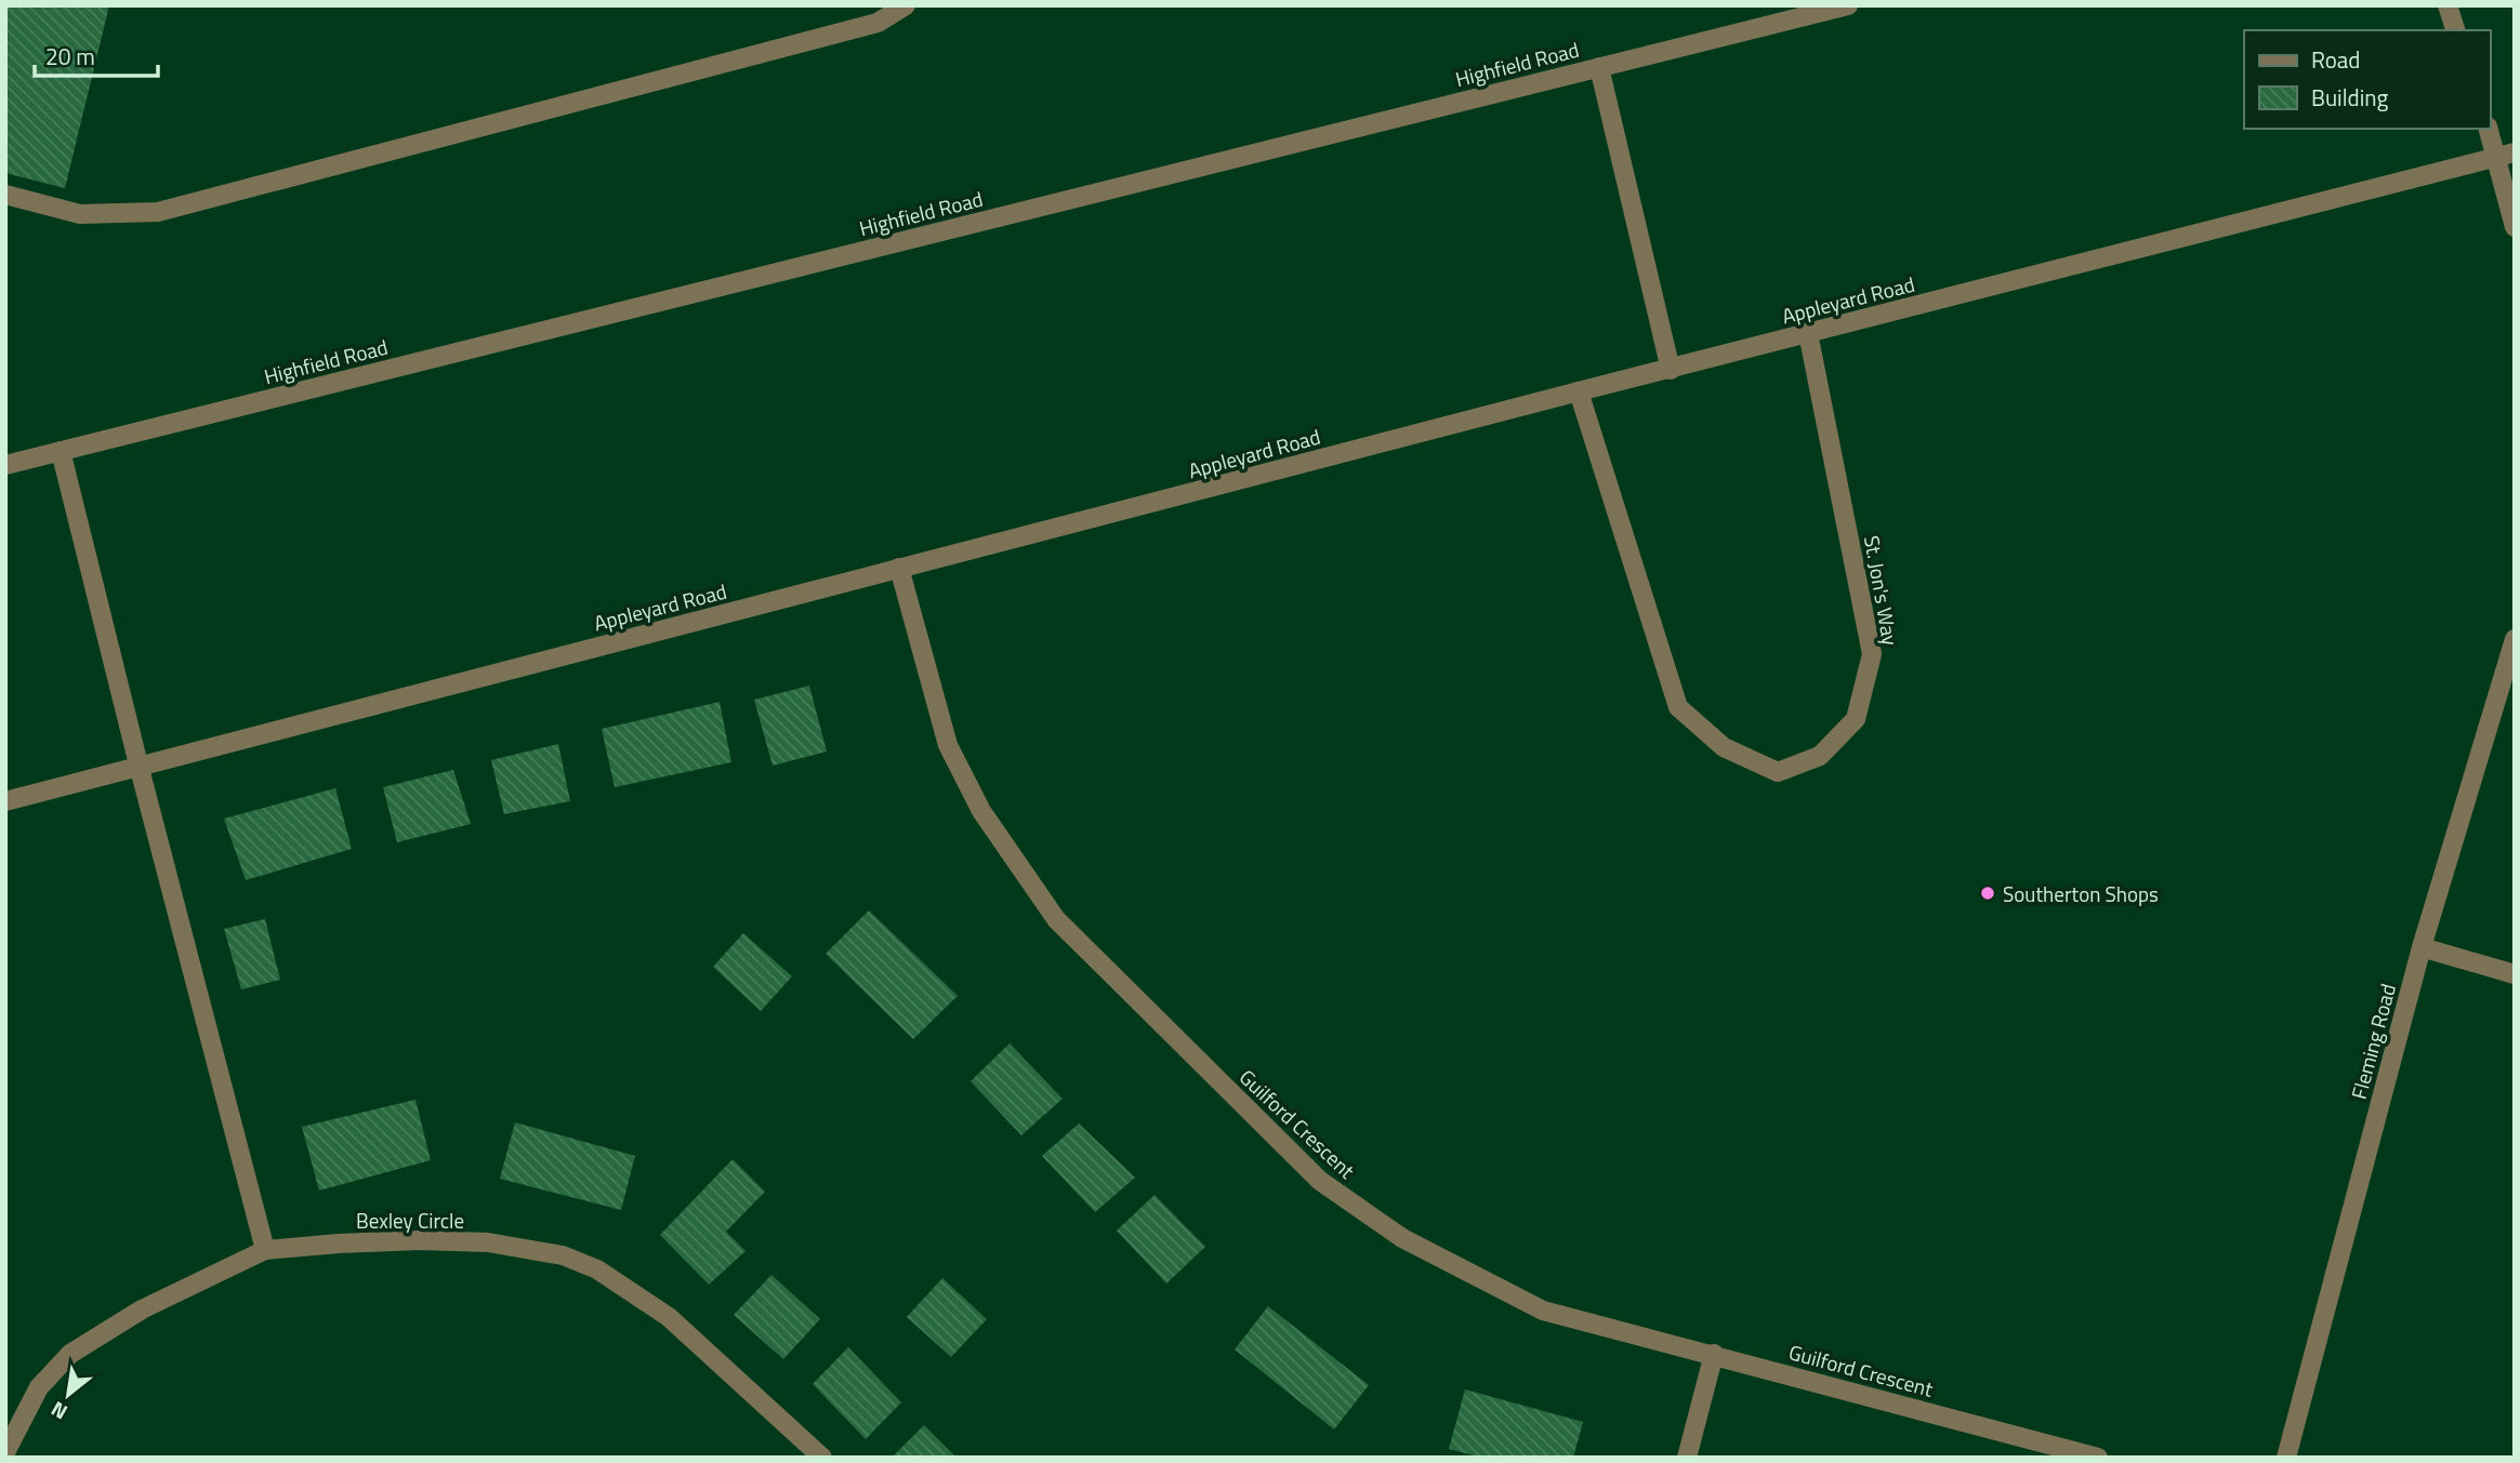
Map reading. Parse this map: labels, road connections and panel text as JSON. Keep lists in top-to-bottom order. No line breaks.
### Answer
{"streets":{"street":["Highfield Road","Appleyard Road","St. Jon's Way","Fleming Road","Guilford Crescent","Bexley Circle"]},"crossings":[["Appleyard Road","St. Jon's Way"],["Appleyard Road","Guilford Crescent"]],"places":["Southerton Shops"],"legend":["Road","Building"],"scale_bar":"20 m","north":"bottom left"}
